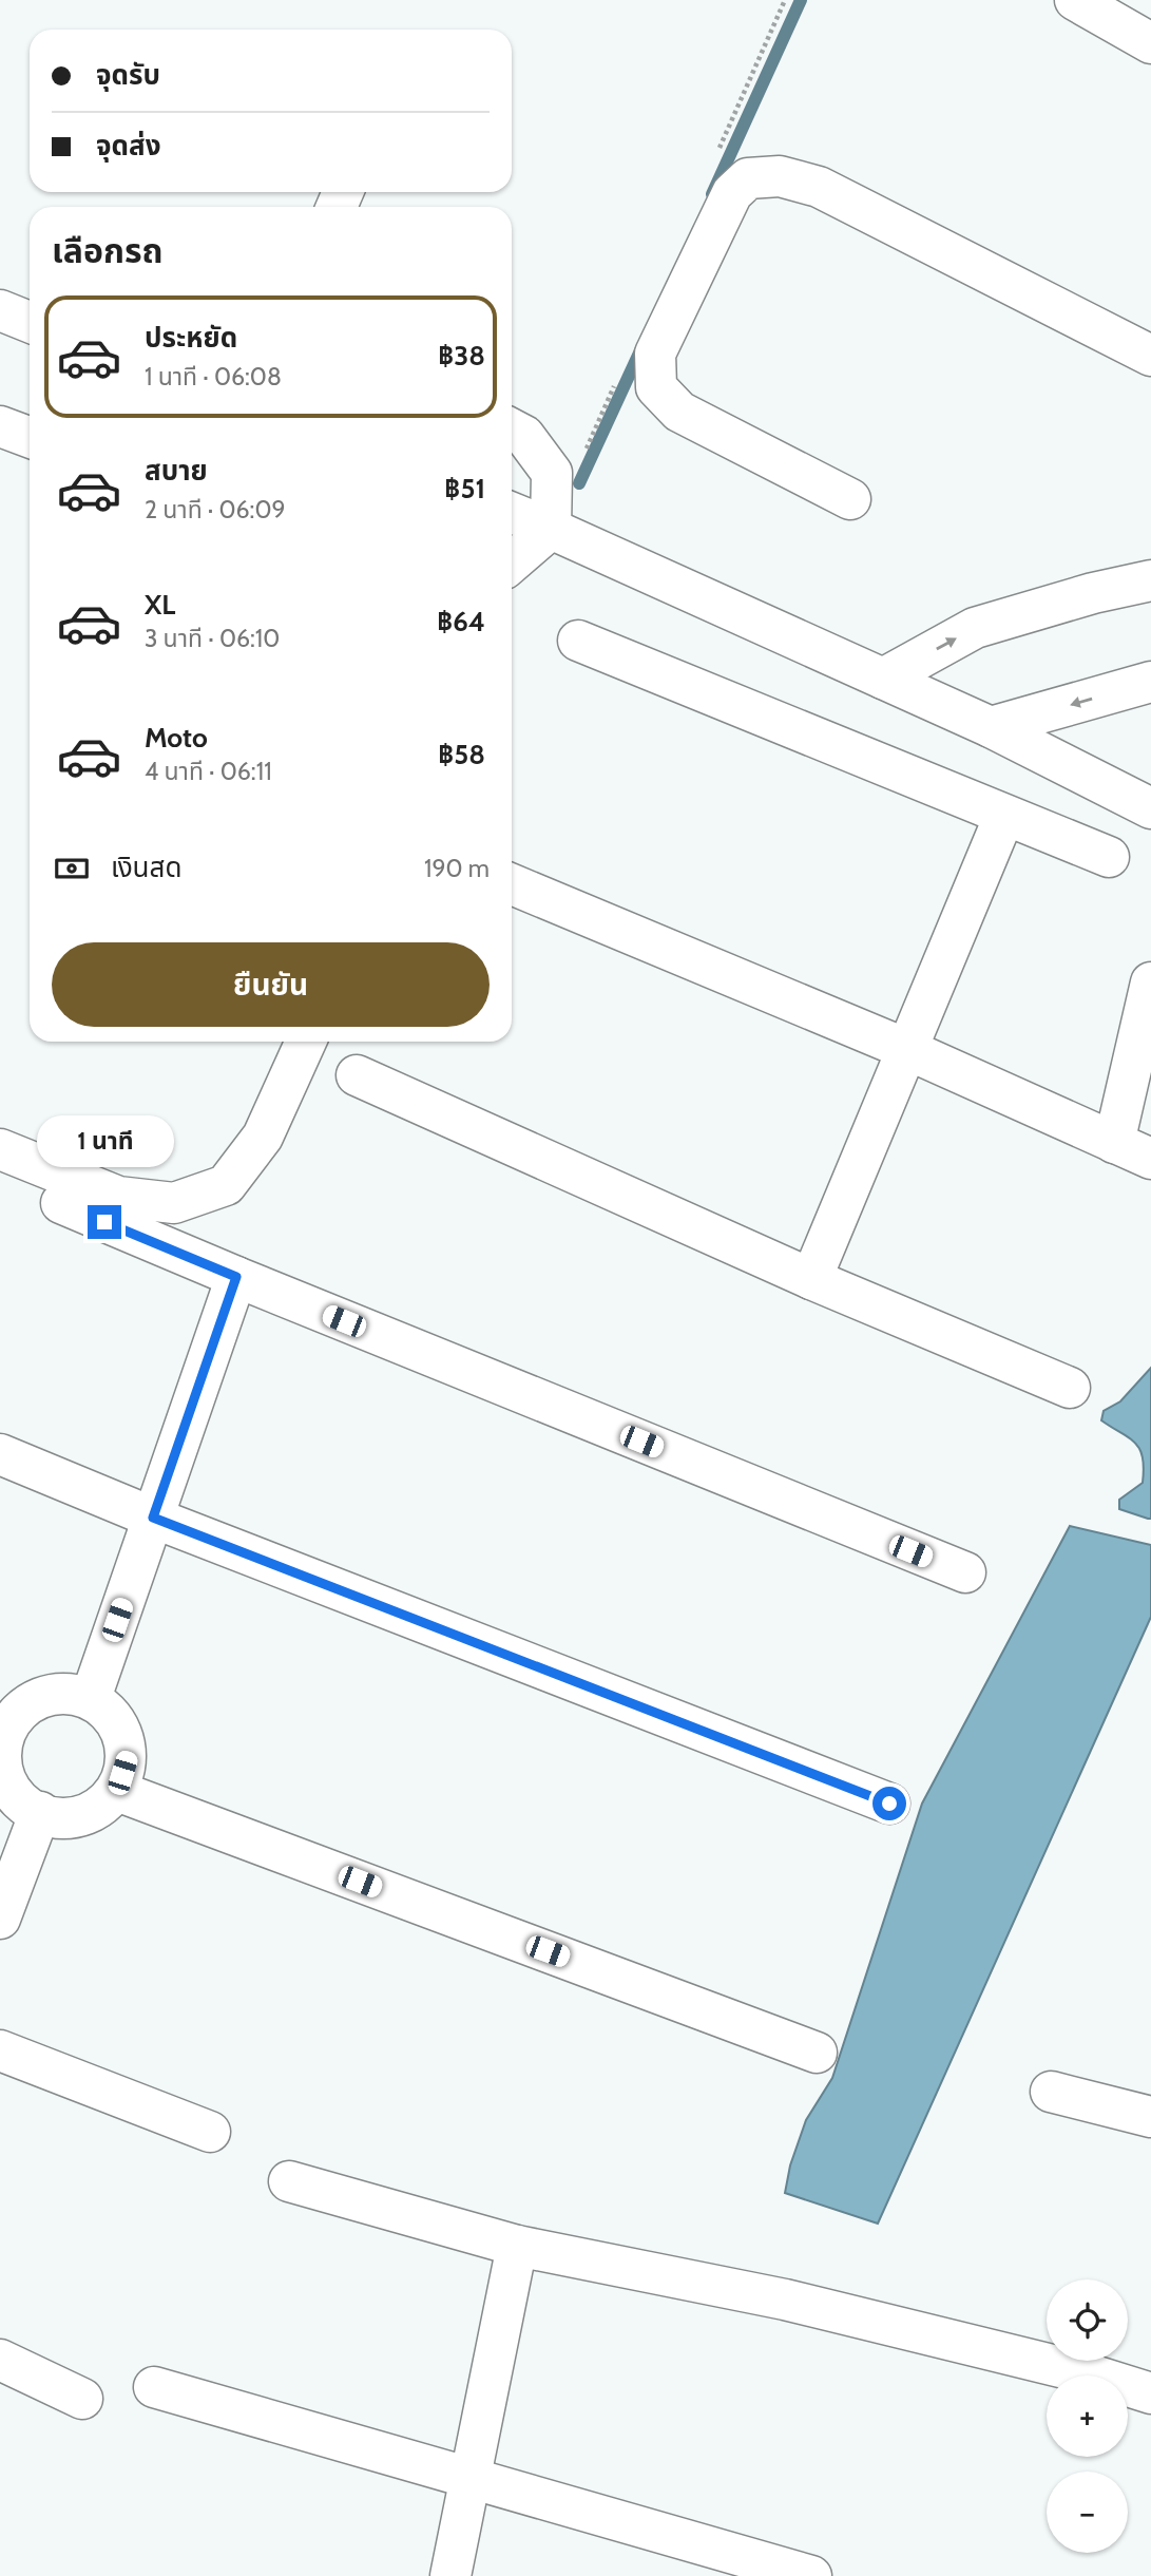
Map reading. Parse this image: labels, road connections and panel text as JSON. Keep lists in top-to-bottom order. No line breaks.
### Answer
{"page":{"banner":["จุดรับ","จุดส่ง"],"heading":"เลือกรถ","list":[{"name":"ประหยัด","note":"1 นาที · 06:08","value":"฿38"},{"name":"สบาย","note":"2 นาที · 06:09","value":"฿51"},{"name":"XL","note":"3 นาที · 06:10","value":"฿64"},{"name":"Moto","note":"4 นาที · 06:11","value":"฿58"}],"pay":["เงินสด","190 m"],"buttons":"ยืนยัน","bubble":"1 นาที","map_buttons":["+","−"]}}
